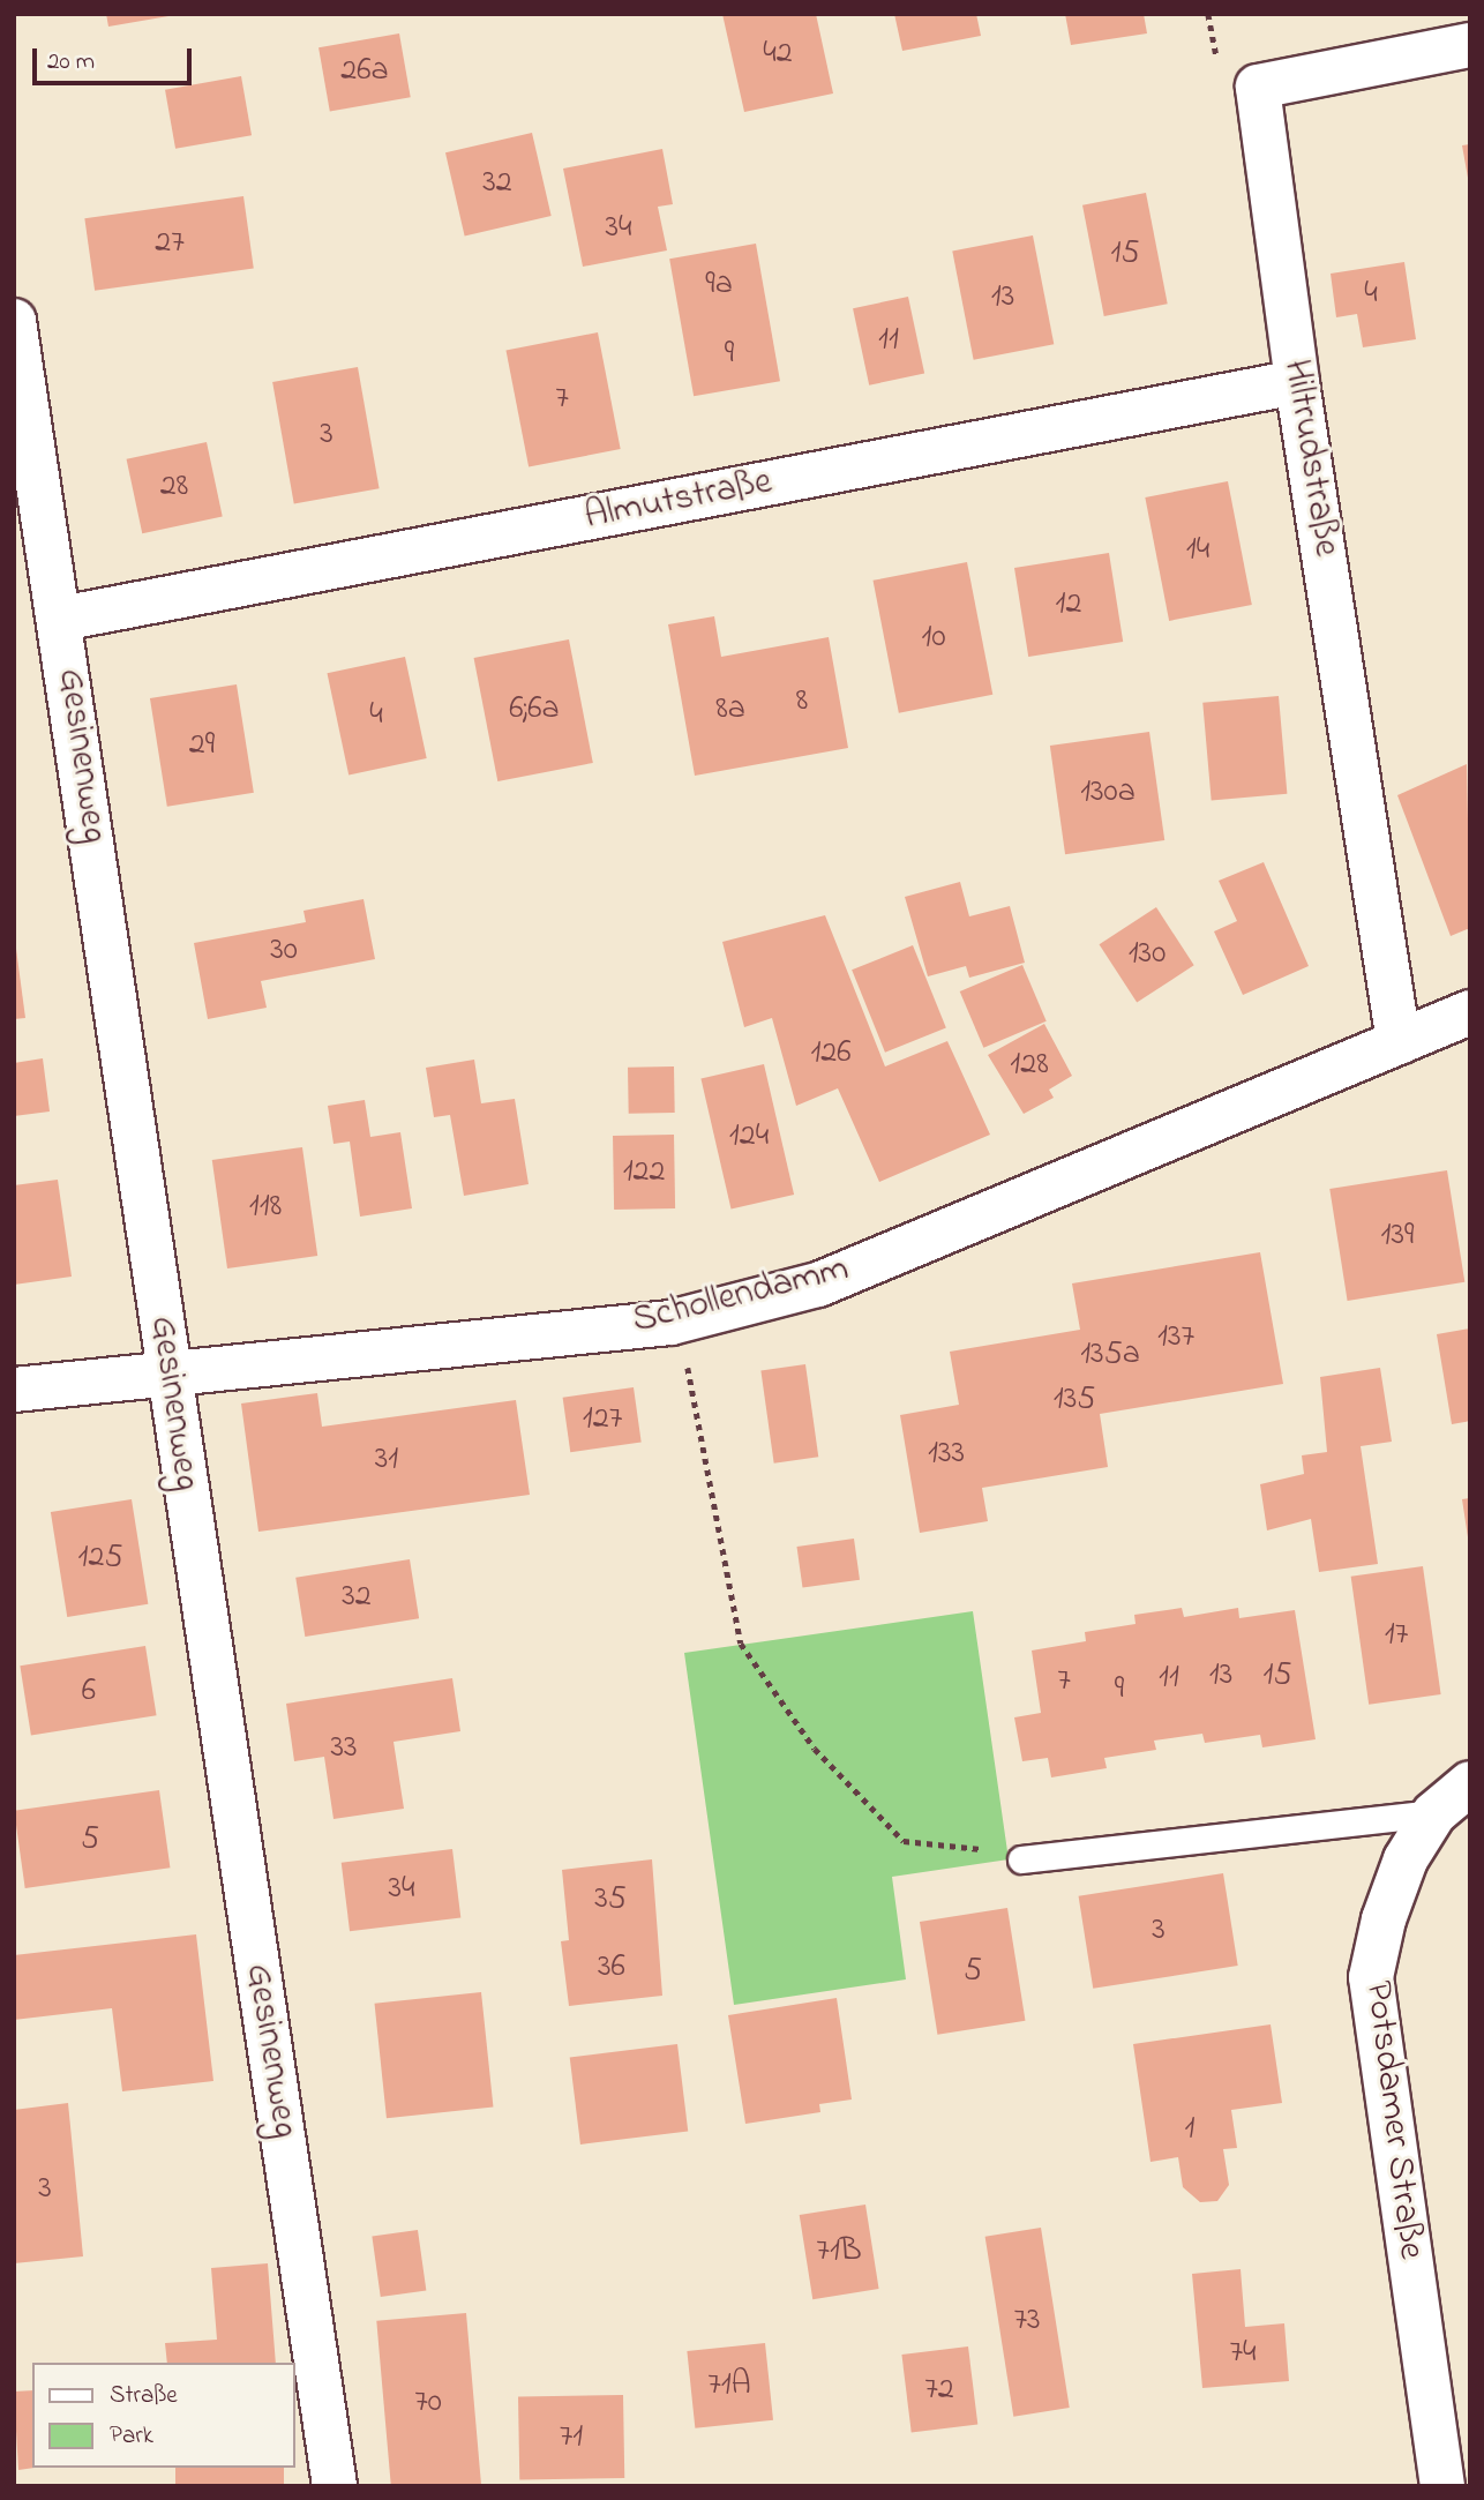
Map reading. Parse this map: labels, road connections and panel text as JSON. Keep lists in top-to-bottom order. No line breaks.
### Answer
{"streets":{"street":["Hiltrudstraße","Almutstraße","Gesinenweg","Schollendamm","Potsdamer Straße"]},"crossings":[["Hiltrudstraße","Almutstraße"],["Hiltrudstraße","Schollendamm"],["Almutstraße","Gesinenweg"],["Gesinenweg","Schollendamm"]],"house_numbers":["42","26a","32","34","27","15","9a","4","13","11","9","7","3","28","14","12","10","8","6;6a","8a","4","29","130a","30","130","126","128","124","122","118","139","137","135a","135","127","133","31","125","32","17","13","15","11","7","9","6","33","5","34","35","3","36","5","1","3","71B","73","74","71A","72","70","71"],"legend":["Straße","Park"],"scale_bar":"20 m"}
